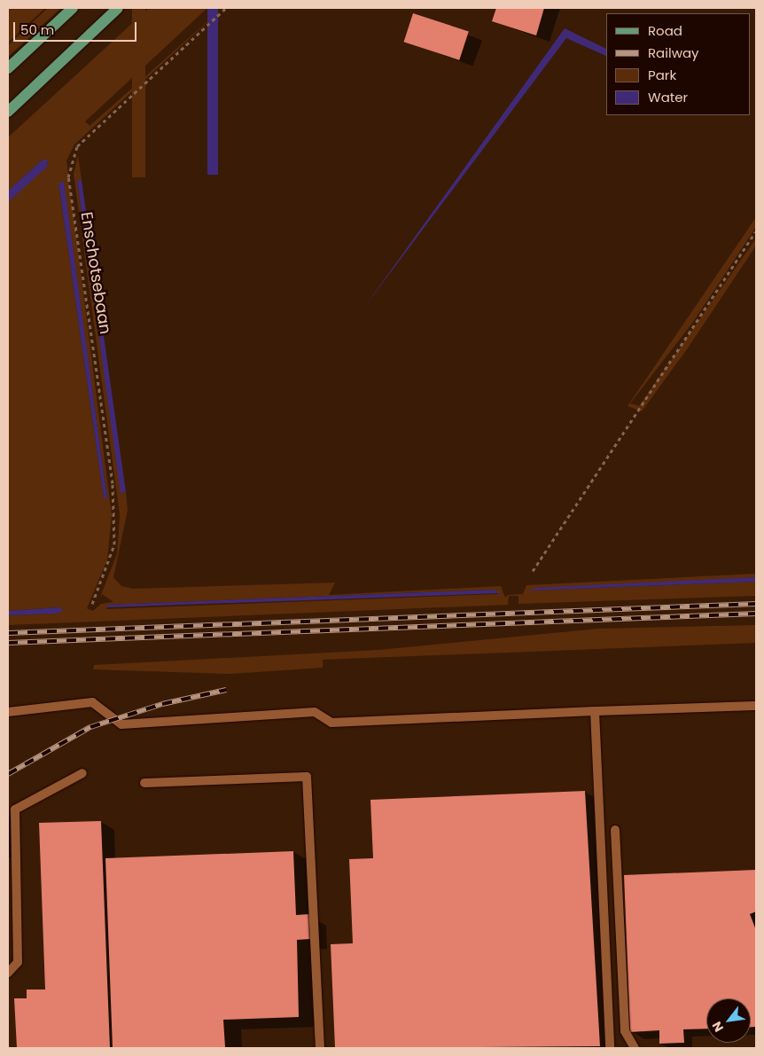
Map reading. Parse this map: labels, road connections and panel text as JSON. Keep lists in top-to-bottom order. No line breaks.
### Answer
{"streets":{"path":["Enschotsebaan"]},"legend":["Road","Railway","Park","Water"],"scale_bar":"50 m","north":"bottom left"}
